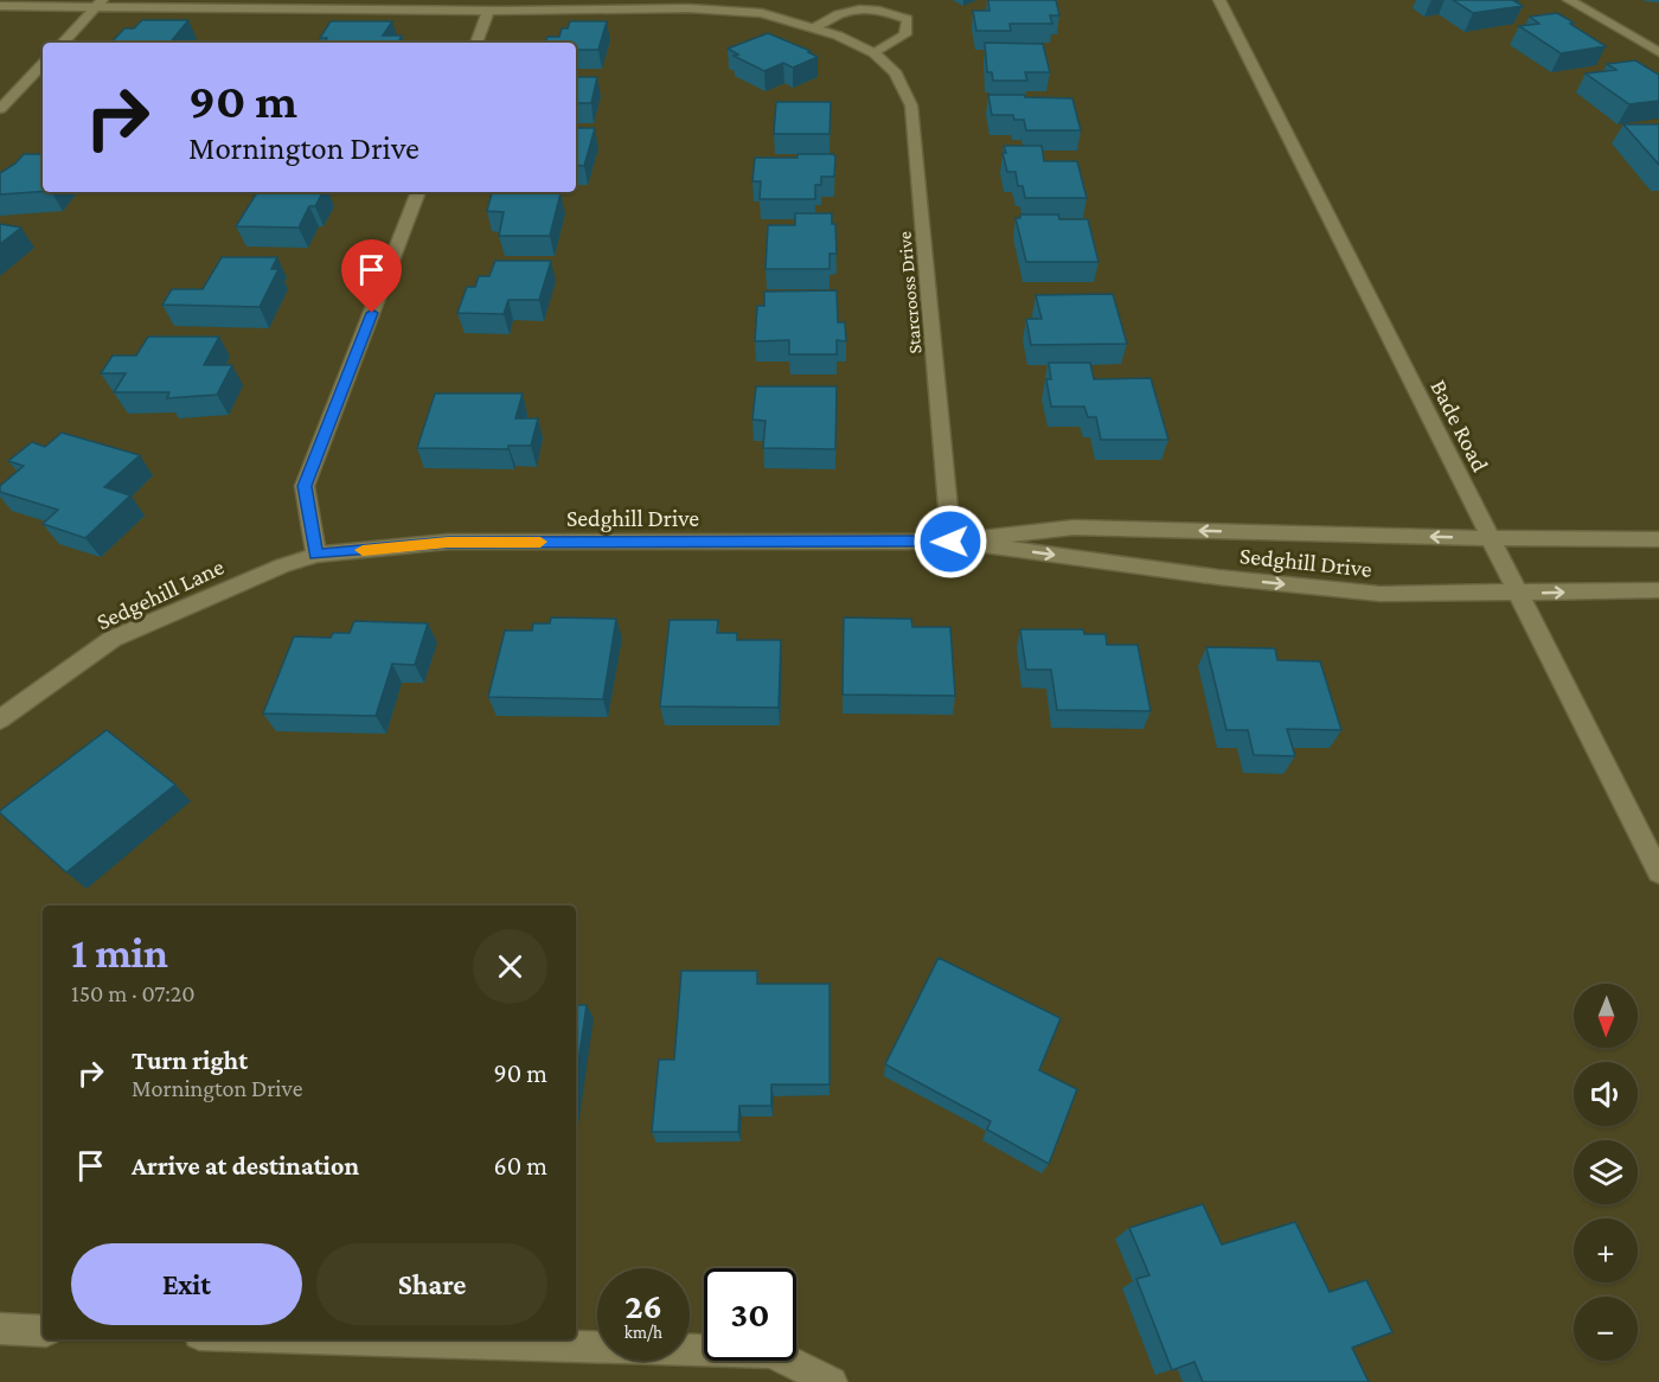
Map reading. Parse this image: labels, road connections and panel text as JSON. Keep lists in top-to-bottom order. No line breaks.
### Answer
{"streets":{"street":["Starcrooss Drive","Bade Road","Sedghill Drive","Sedgehill Lane"]},"crossings":[["Starcrooss Drive","Sedghill Drive"],["Bade Road","Sedghill Drive"],["Sedghill Drive","Sedgehill Lane"]],"north":"bottom","page":{"turn":["90 m","Mornington Drive"],"heading":["1 min","150 m · 07:20"],"map_buttons":["+","−"],"list":[{"name":"Turn right","note":"Mornington Drive","value":"90 m"},{"name":"Arrive at destination","value":"60 m"}],"buttons":["Exit","Share"],"speed":"26 km/h","limit":"30"}}
